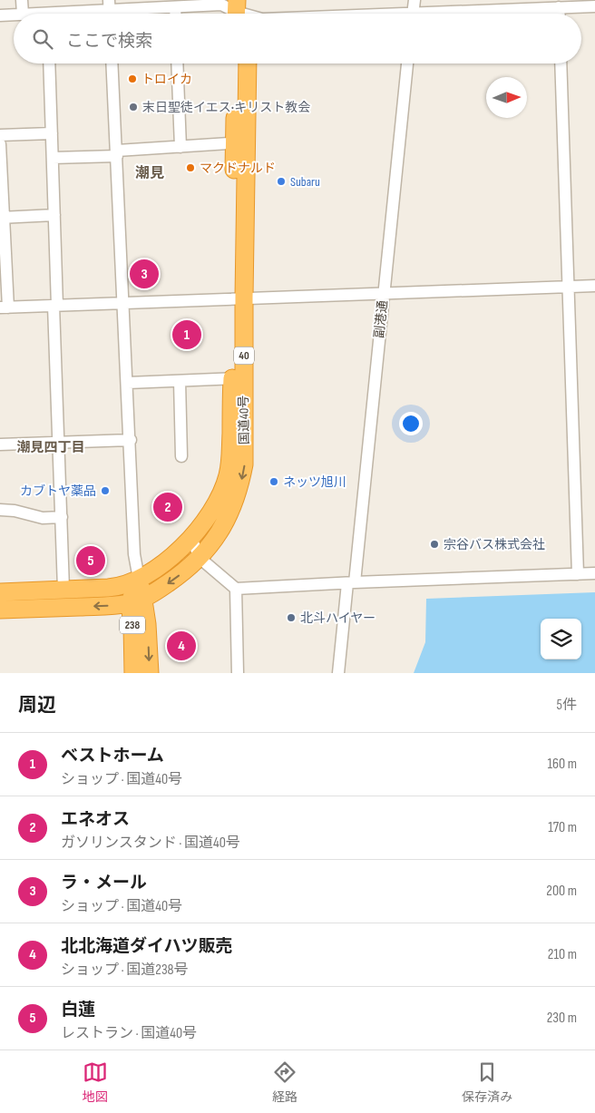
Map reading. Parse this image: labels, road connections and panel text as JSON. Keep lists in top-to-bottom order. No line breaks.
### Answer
{"streets":{"highway":["40","国道40号","238"],"street":["副港通"]},"crossings":[["国道40号","238"]],"districts":["潮見","潮見四丁目"],"places":["トロイカ","末日聖徒イエス•キリスト教会","マクドナルド","Subaru","ネッツ旭川","カブトヤ薬品","宗谷バス株式会社","北斗ハイヤー"],"north":"right","page":{"search":"ここで検索","pins":["3","1","2","5","4"],"heading":["周辺","5件"],"list":[{"mark":"1","name":"ベストホーム","note":"ショップ · 国道40号","value":"160 m"},{"mark":"2","name":"エネオス","note":"ガソリンスタンド · 国道40号","value":"170 m"},{"mark":"3","name":"ラ・メール","note":"ショップ · 国道40号","value":"200 m"},{"mark":"4","name":"北北海道ダイハツ販売","note":"ショップ · 国道238号","value":"210 m"},{"mark":"5","name":"白蓮","note":"レストラン · 国道40号","value":"230 m"}],"nav":["地図","経路","保存済み"]}}
